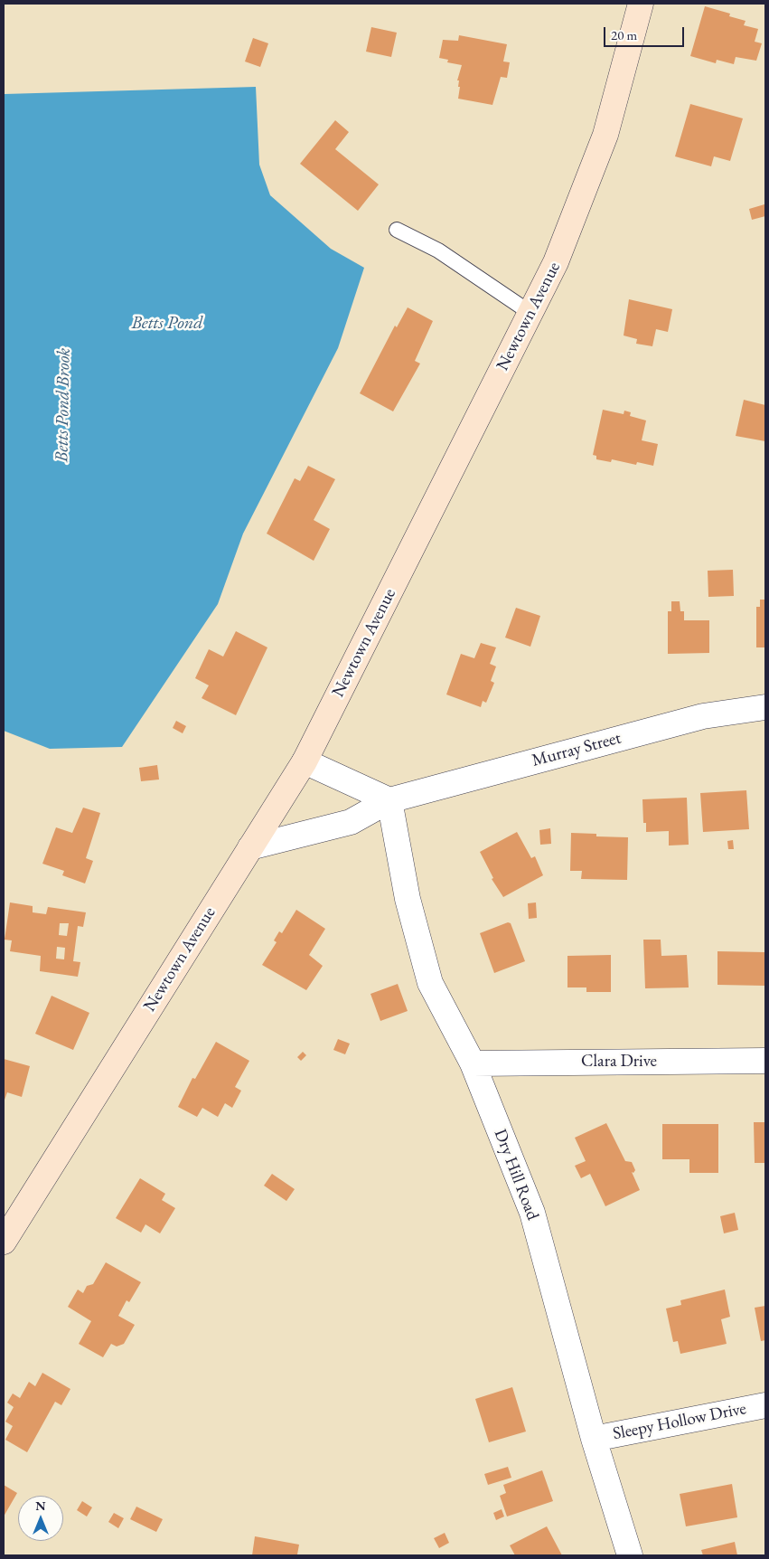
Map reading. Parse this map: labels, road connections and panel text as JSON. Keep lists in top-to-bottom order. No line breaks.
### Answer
{"streets":{"main road":["Newtown Avenue"],"street":["Murray Street","Clara Drive","Dry Hill Road","Sleepy Hollow Drive"]},"crossings":[["Newtown Avenue","Murray Street"],["Murray Street","Dry Hill Road"],["Clara Drive","Dry Hill Road"],["Dry Hill Road","Sleepy Hollow Drive"]],"water":["Betts Pond","Betts Pond Brook"],"scale_bar":"20 m","north":"top"}
